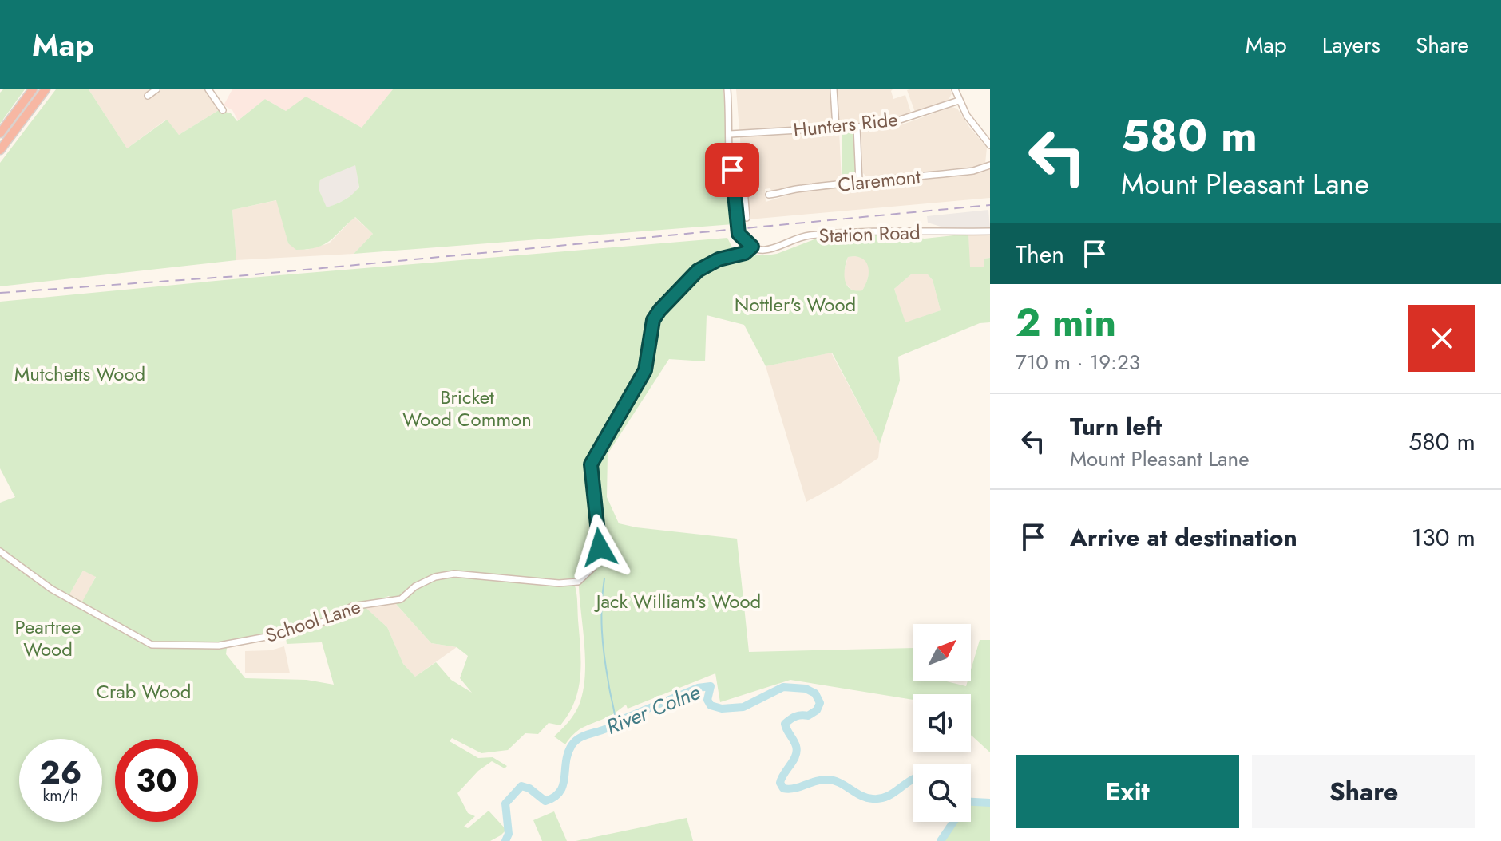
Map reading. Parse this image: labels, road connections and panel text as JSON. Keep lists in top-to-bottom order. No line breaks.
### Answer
{"streets":{"street":["Hunters Ride","Claremont","Station Road","School Lane"]},"crossings":[["Station Road","School Lane"]],"water":["River Colne"],"parks":["Nottler's Wood","Mutchetts Wood","Bricket Wood Common","Jack William's Wood","Peartree Wood","Crab Wood"],"north":"top right","page":{"header":"Map","nav":["Map","Layers","Share"],"turn":["580 m","Mount Pleasant Lane"],"then":"Then","heading":["2 min","710 m · 19:23"],"list":[{"name":"Turn left","note":"Mount Pleasant Lane","value":"580 m"},{"name":"Arrive at destination","value":"130 m"}],"speed":"26 km/h","limit":"30","buttons":["Exit","Share"]}}
